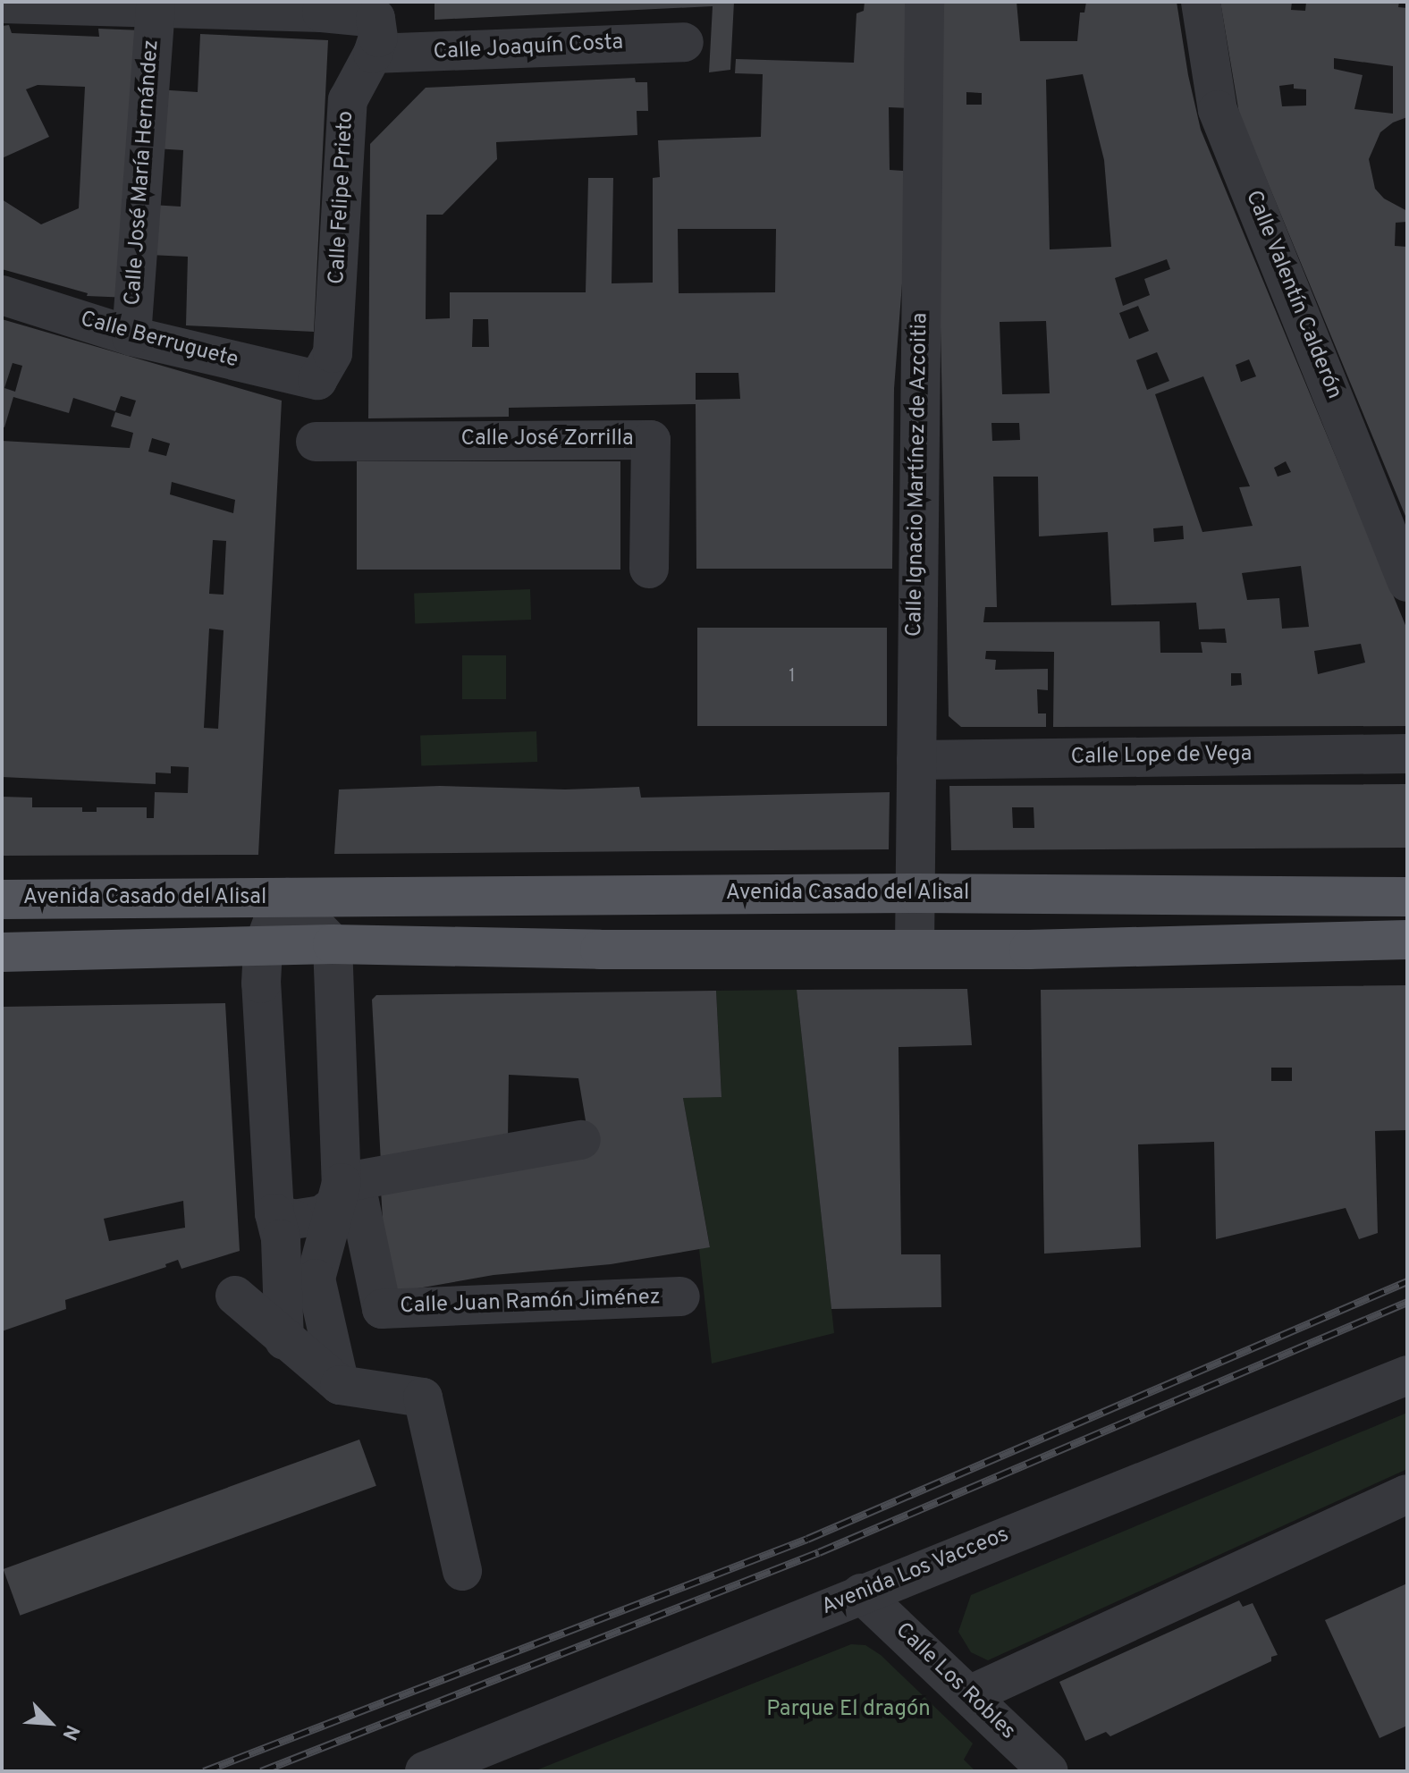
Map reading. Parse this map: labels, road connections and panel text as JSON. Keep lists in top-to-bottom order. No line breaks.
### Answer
{"streets":{"main road":["Avenida Casado del Alisal"],"street":["Calle Joaquín Costa","Calle José María Hernández","Calle Felipe Prieto","Calle Valentín Calderón","Calle Berruguete","Calle José Zorrilla","Calle Ignacio Martínez de Azcoitia","Calle Lope de Vega","Calle Juan Ramón Jiménez","Avenida Los Vacceos","Calle Los Robles"]},"crossings":[["Calle Joaquín Costa","Calle José María Hernández"],["Calle Joaquín Costa","Calle Felipe Prieto"],["Calle José María Hernández","Calle Berruguete"],["Calle Felipe Prieto","Calle Berruguete"],["Calle Ignacio Martínez de Azcoitia","Calle Lope de Vega"],["Calle Ignacio Martínez de Azcoitia","Avenida Casado del Alisal"],["Avenida Casado del Alisal","Calle Juan Ramón Jiménez"],["Avenida Los Vacceos","Calle Los Robles"]],"parks":["Parque El dragón"],"house_numbers":["1"],"north":"bottom right"}
